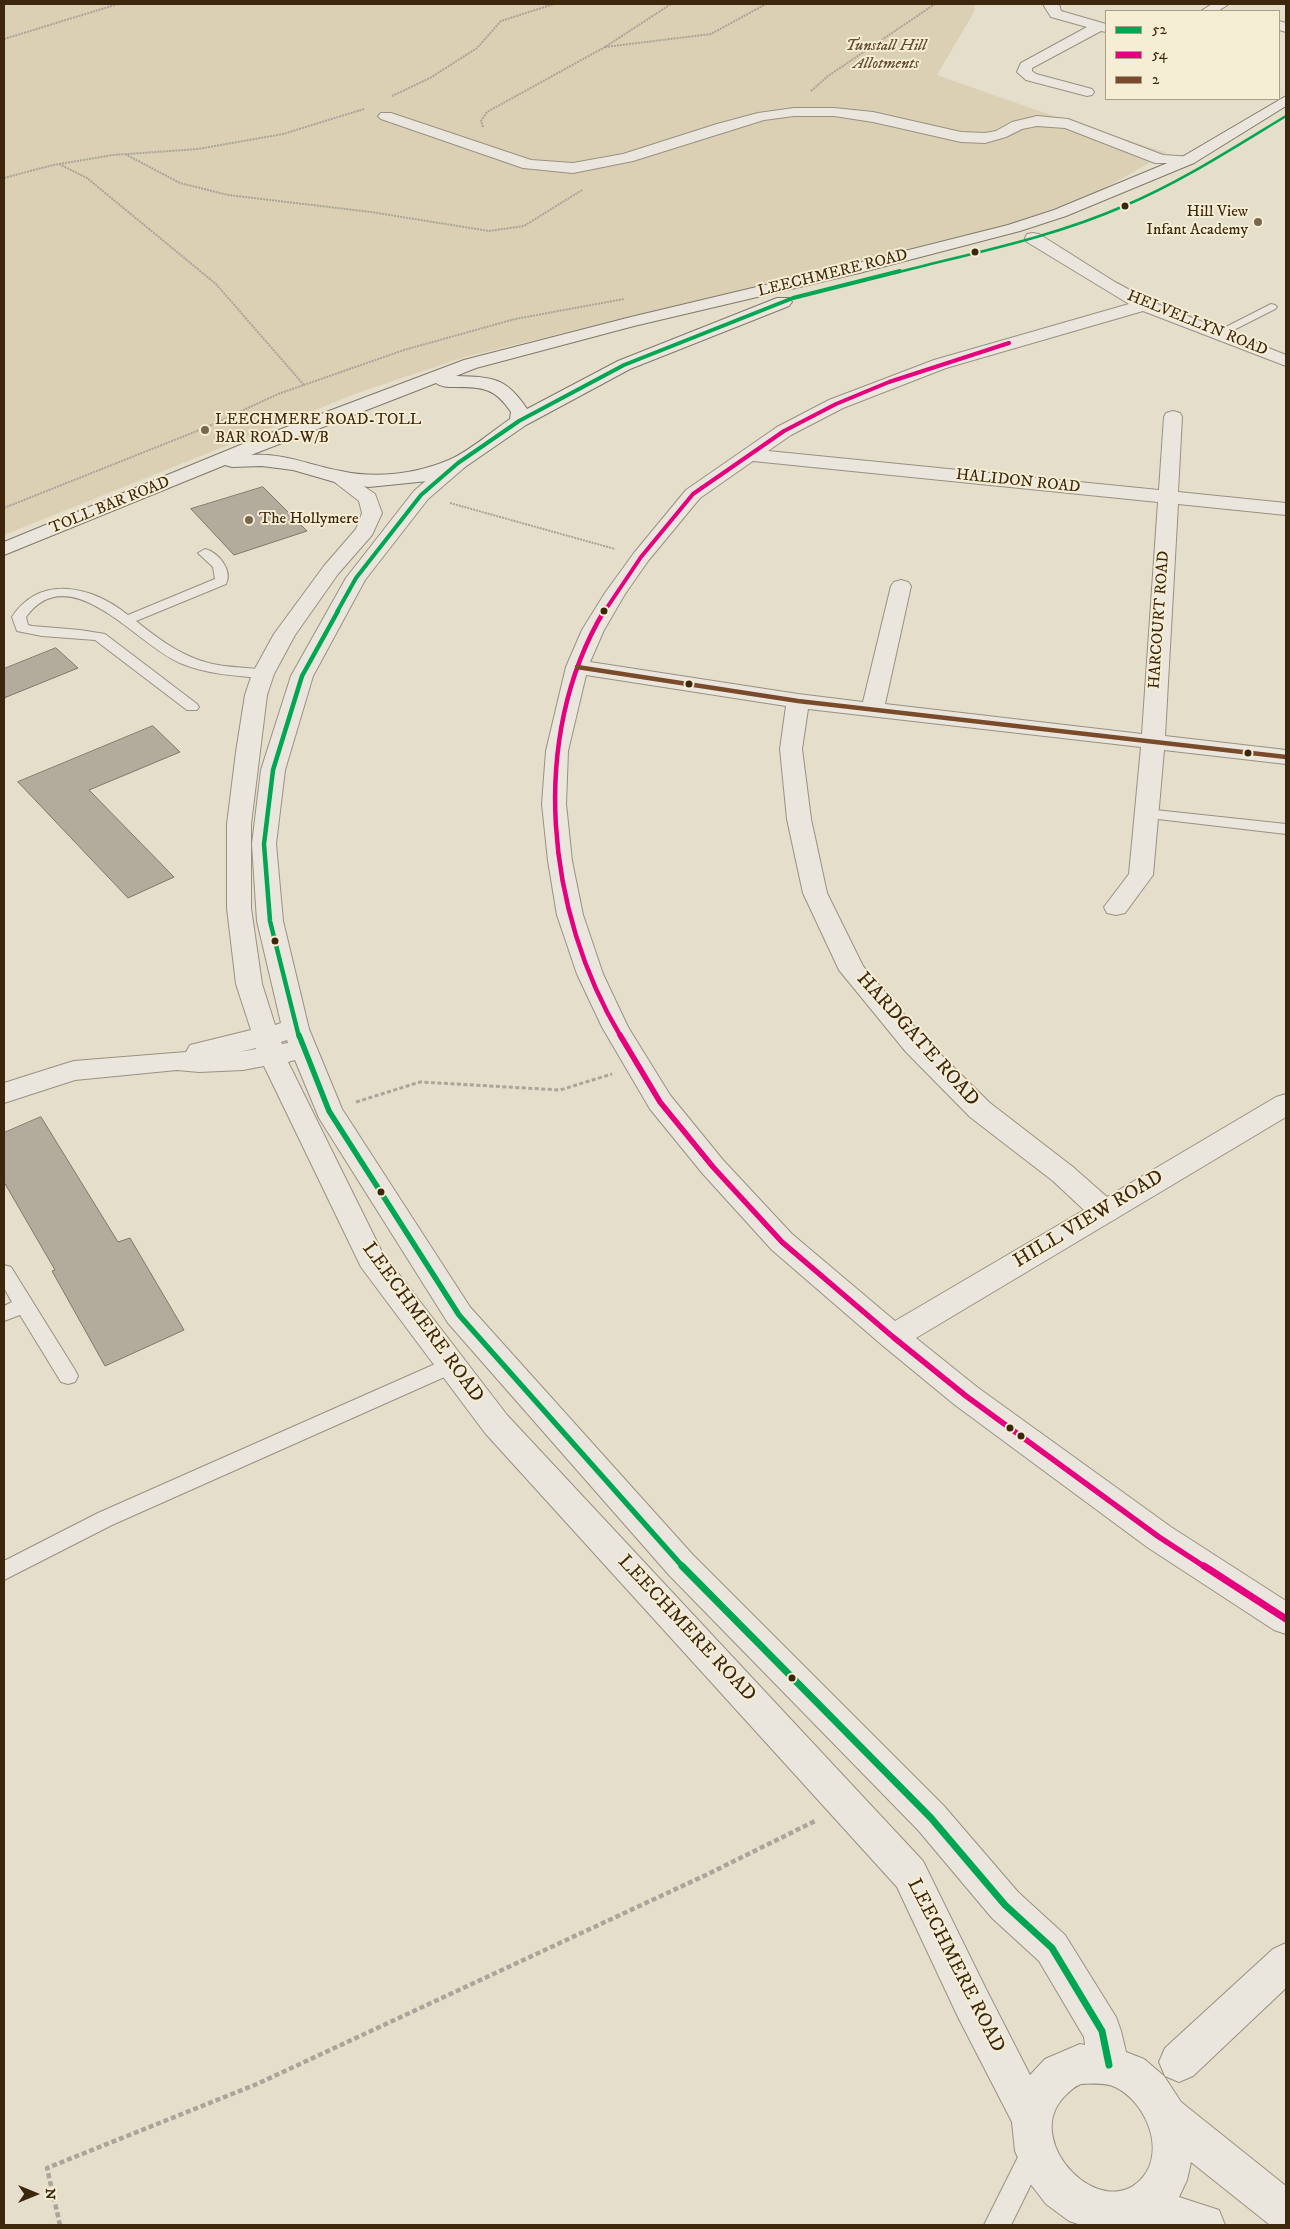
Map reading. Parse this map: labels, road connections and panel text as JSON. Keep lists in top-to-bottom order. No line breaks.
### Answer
{"streets":{"street":["LEECHMERE ROAD","HELVELLYN ROAD","HALIDON ROAD","TOLL BAR ROAD","HARCOURT ROAD","HARDGATE ROAD","HILL VIEW ROAD"]},"crossings":[["LEECHMERE ROAD","HELVELLYN ROAD"],["LEECHMERE ROAD","TOLL BAR ROAD"],["HALIDON ROAD","HARCOURT ROAD"],["HARDGATE ROAD","HILL VIEW ROAD"]],"parks":["Tunstall Hill Allotments"],"places":["Hill View Infant Academy","LEECHMERE ROAD-TOLL BAR ROAD-W/B","The Hollymere"],"lines":["transit line 52","transit line 54","transit line 2"],"legend":["52","54","2"],"north":"right"}
